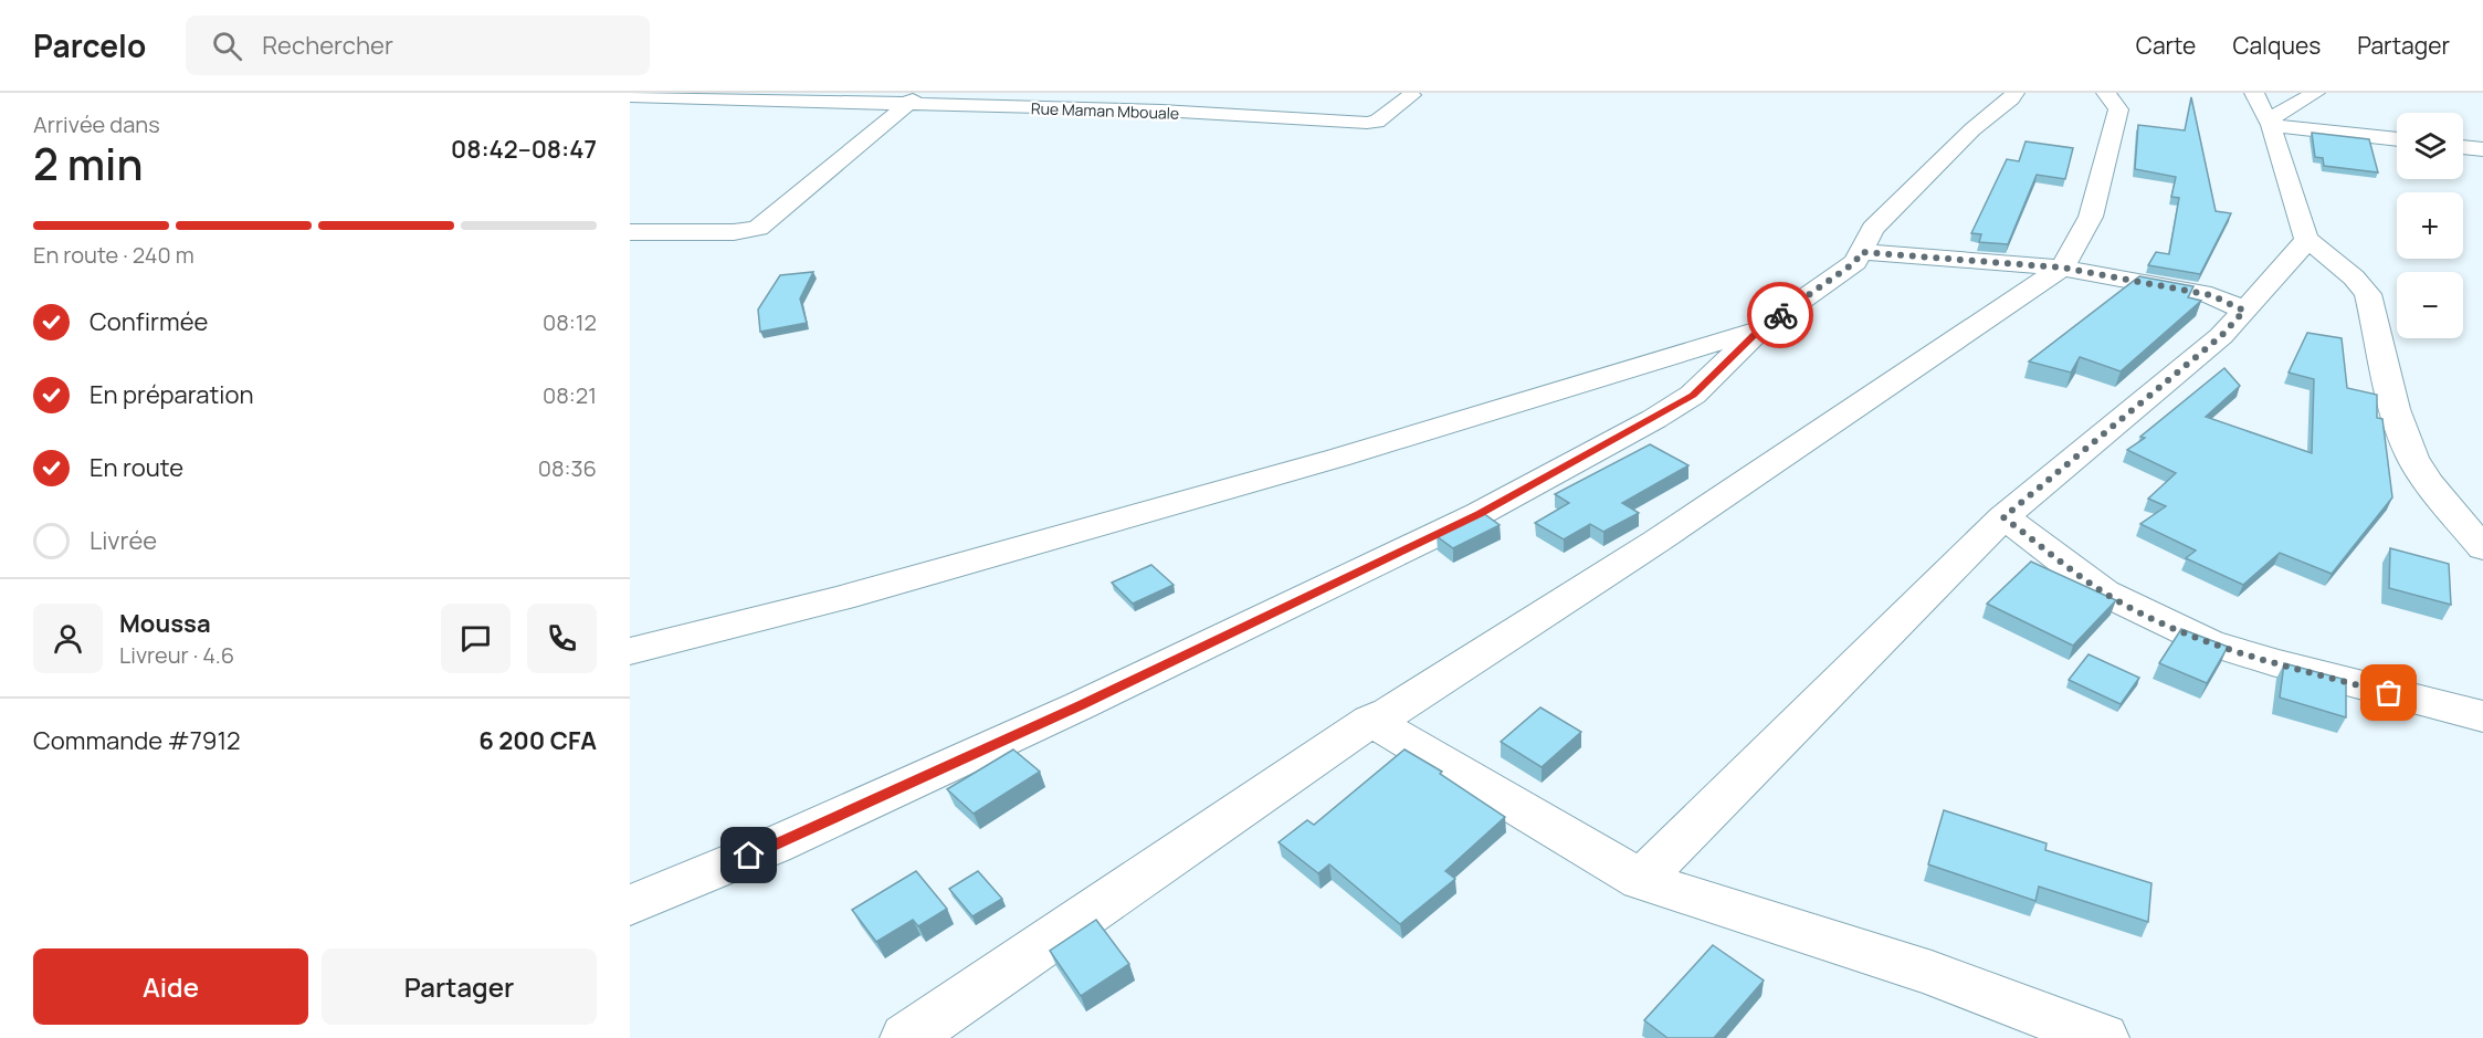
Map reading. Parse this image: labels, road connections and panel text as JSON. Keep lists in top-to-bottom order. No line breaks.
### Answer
{"streets":{"street":["Rue Maman Mbouale"]},"page":{"header":"Parcelo","search":"Rechercher","nav":["Carte","Calques","Partager"],"heading":["2 min","Arrivée dans","08:42–08:47"],"panel":["Moussa","Livreur · 4.6","Commande #7912","6 200 CFA"],"map_buttons":["+","−"],"bar":"En route · 240 m","list":[["Confirmée","08:12"],["En préparation","08:21"],["En route","08:36"],"Livrée"],"buttons":["Aide","Partager"]}}
